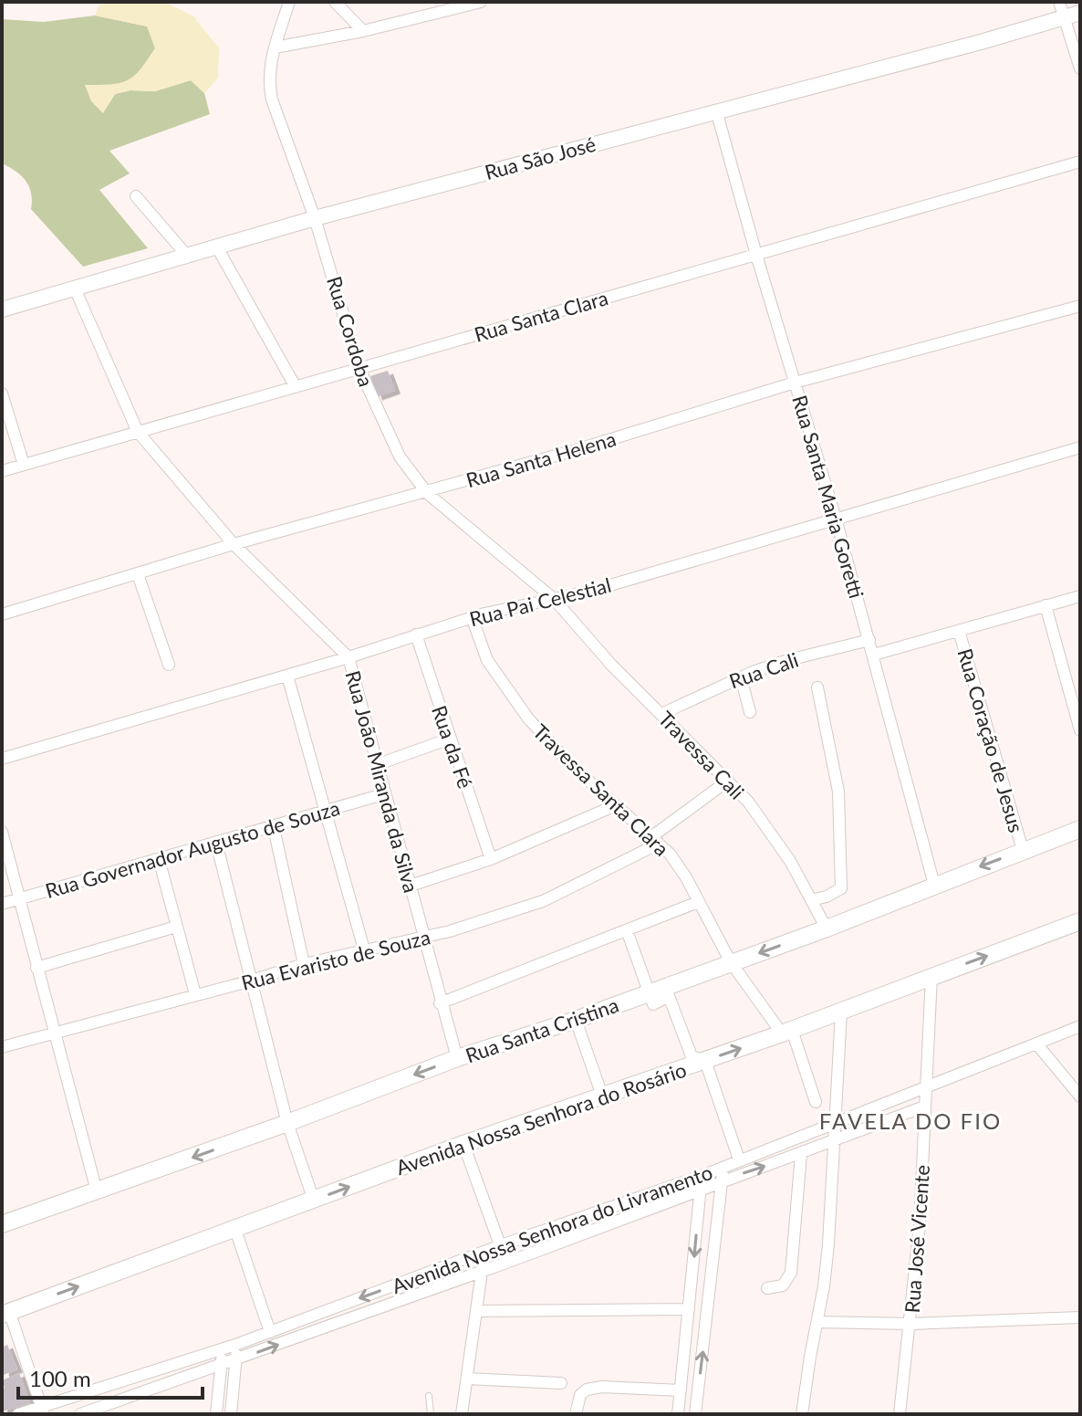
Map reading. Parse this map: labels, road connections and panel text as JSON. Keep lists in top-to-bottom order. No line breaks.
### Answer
{"streets":{"main road":["Rua Santa Cristina","Avenida Nossa Senhora do Rosário"],"street":["Rua São José","Rua Santa Clara","Rua Cordoba","Rua Santa Helena","Rua Santa Maria Goretti","Rua Pai Celestial","Rua Cali","Rua Coração de Jesus","Rua da Fé","Travessa Cali","Rua João Miranda da Silva","Travessa Santa Clara","Rua Governador Augusto de Souza","Rua Evaristo de Souza","Avenida Nossa Senhora do Livramento","Rua José Vicente"]},"crossings":[["Rua São José","Rua Cordoba"],["Rua São José","Rua Santa Maria Goretti"],["Rua São José","Rua João Miranda da Silva"],["Rua Santa Clara","Rua Cordoba"],["Rua Santa Clara","Rua Santa Maria Goretti"],["Rua Santa Clara","Rua João Miranda da Silva"],["Rua Cordoba","Rua Santa Helena"],["Rua Cordoba","Rua Pai Celestial"],["Rua Cordoba","Travessa Cali"],["Rua Santa Helena","Rua Santa Maria Goretti"],["Rua Santa Helena","Rua João Miranda da Silva"],["Rua Santa Maria Goretti","Rua Pai Celestial"],["Rua Santa Maria Goretti","Rua Cali"],["Rua Santa Maria Goretti","Rua Santa Cristina"],["Rua Pai Celestial","Rua da Fé"],["Rua Pai Celestial","Travessa Cali"],["Rua Pai Celestial","Rua João Miranda da Silva"],["Rua Pai Celestial","Travessa Santa Clara"],["Rua Cali","Travessa Cali"],["Rua Coração de Jesus","Rua Santa Cristina"],["Travessa Cali","Rua Evaristo de Souza"],["Travessa Cali","Rua Santa Cristina"],["Rua João Miranda da Silva","Rua Governador Augusto de Souza"],["Rua João Miranda da Silva","Rua Evaristo de Souza"],["Rua João Miranda da Silva","Rua Santa Cristina"],["Travessa Santa Clara","Rua Evaristo de Souza"],["Travessa Santa Clara","Rua Santa Cristina"],["Travessa Santa Clara","Avenida Nossa Senhora do Rosário"],["Avenida Nossa Senhora do Rosário","Rua José Vicente"],["Avenida Nossa Senhora do Livramento","Rua José Vicente"]],"one_way":["Rua Santa Cristina","Avenida Nossa Senhora do Rosário"],"districts":["FAVELA DO FIO"],"scale_bar":"100 m"}
